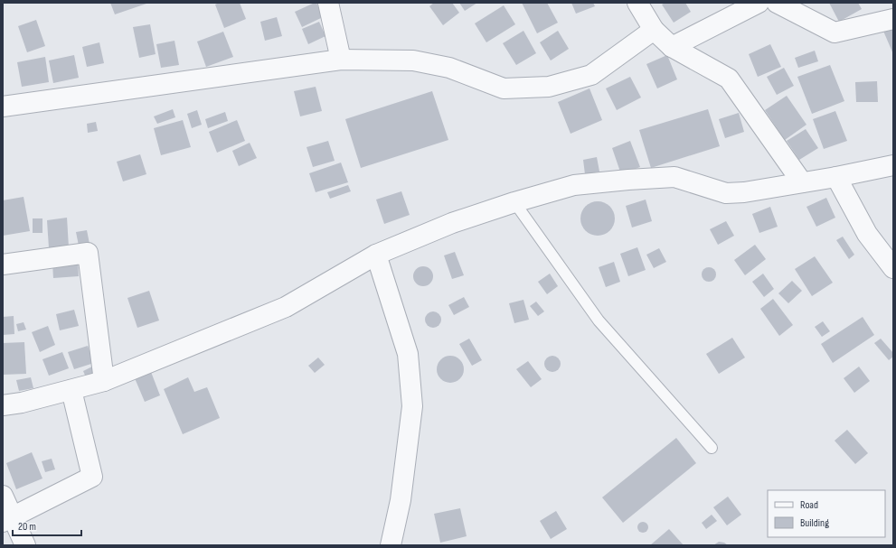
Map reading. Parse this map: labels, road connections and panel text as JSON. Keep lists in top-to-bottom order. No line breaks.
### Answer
{"legend":["Road","Building"],"scale_bar":"20 m"}
